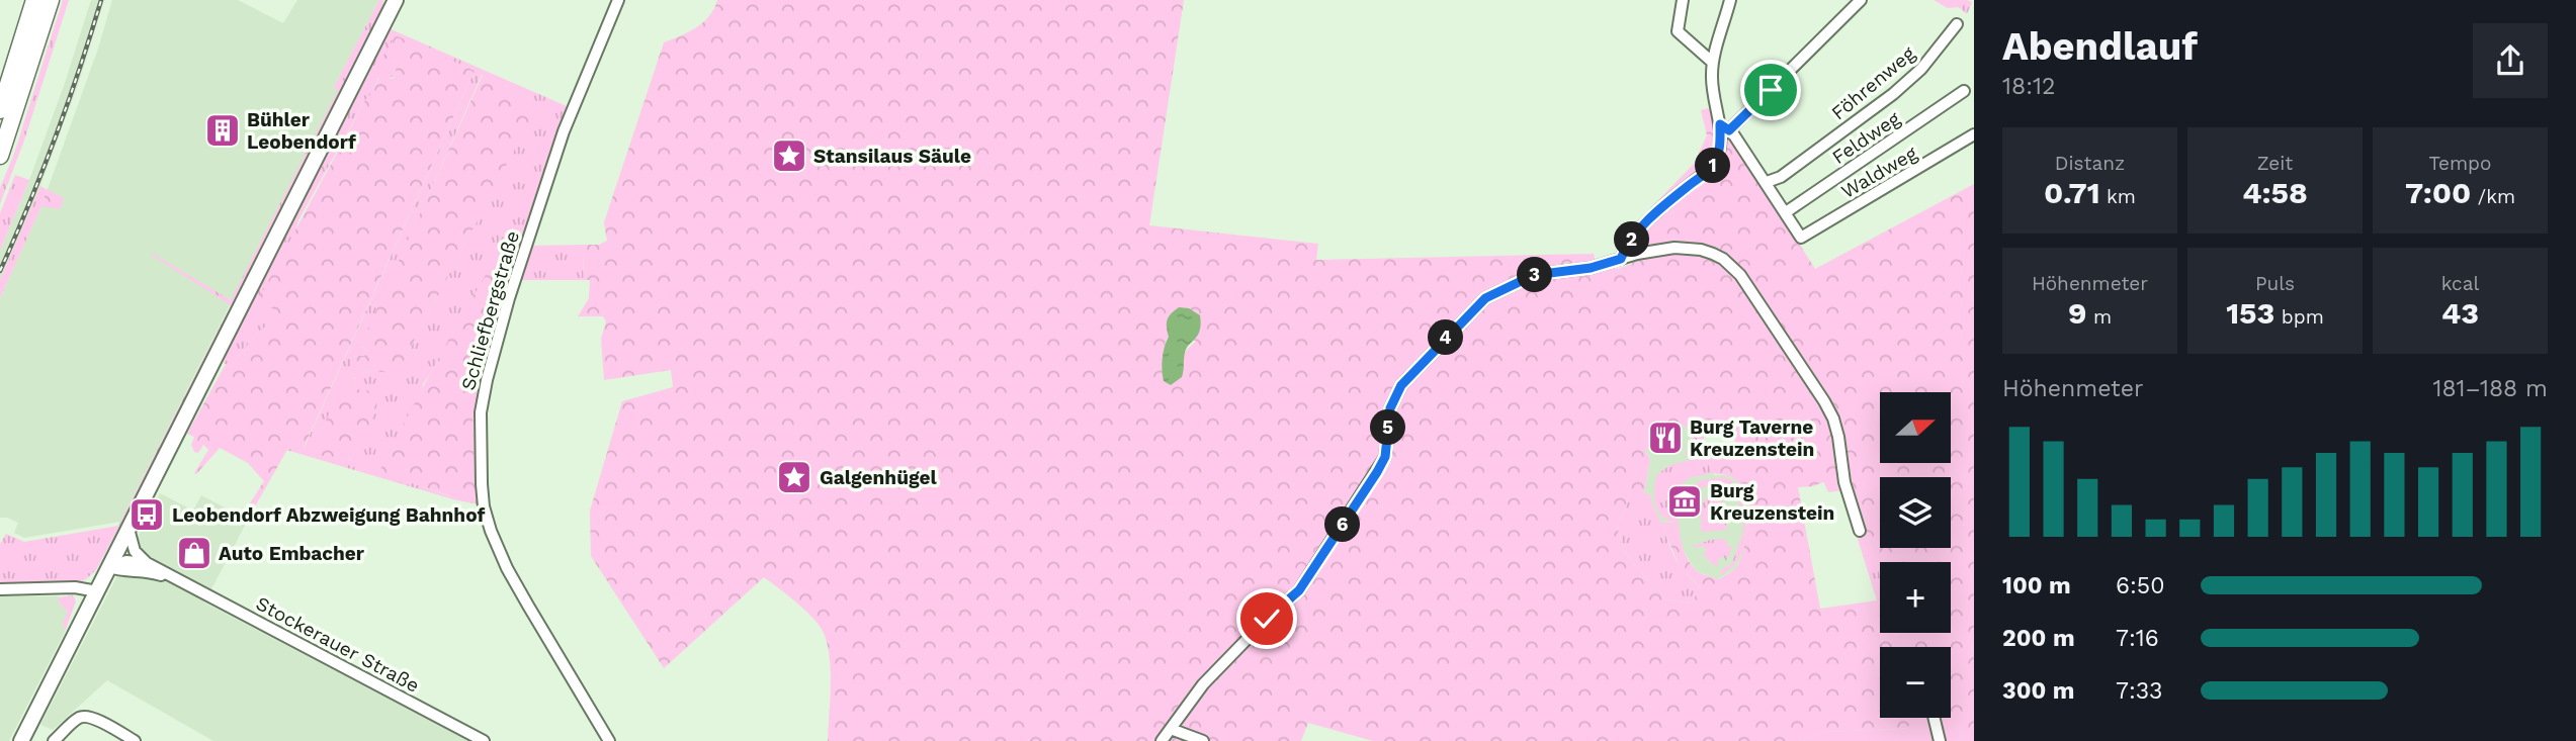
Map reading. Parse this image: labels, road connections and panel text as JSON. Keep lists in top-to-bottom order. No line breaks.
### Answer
{"streets":{"street":["Föhrenweg","Feldweg","Waldweg","Schliefbergstraße","Stockerauer Straße"]},"crossings":[["Feldweg","Waldweg"]],"places":{"building":["Bühler Leobendorf"],"place":["Stansilaus Säule","Galgenhügel"],"restaurant":["Burg Taverne Kreuzenstein"],"museum":["Burg Kreuzenstein"],"bus stop":["Leobendorf Abzweigung Bahnhof"],"shop":["Auto Embacher"]},"north":"right","page":{"heading":["Abendlauf","18:12"],"stats":[["Distanz","0.71 km"],["Zeit","4:58"],["Tempo","7:00 /km"],["Höhenmeter","9 m"],["Puls","153 bpm"],["kcal","43"]],"pins":["1","2","3","4","5","6"],"chart":["Höhenmeter","181–188 m"],"map_buttons":["+","−"],"list":[{"name":"100 m","note":"6:50"},{"name":"200 m","note":"7:16"},{"name":"300 m","note":"7:33"}]}}
